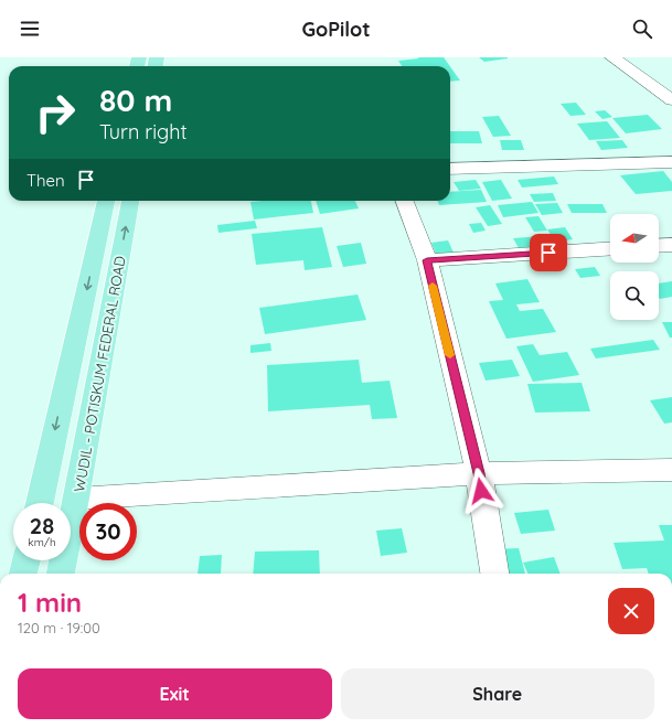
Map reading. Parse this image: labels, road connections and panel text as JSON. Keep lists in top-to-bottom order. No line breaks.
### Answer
{"streets":{"main road":["WUDIL - POTISKUM FEDERAL ROAD"]},"north":"left","page":{"header":"GoPilot","turn":["80 m","Turn right"],"then":"Then","speed":"28 km/h","limit":"30","heading":["1 min","120 m · 19:00"],"buttons":["Exit","Share"]}}
